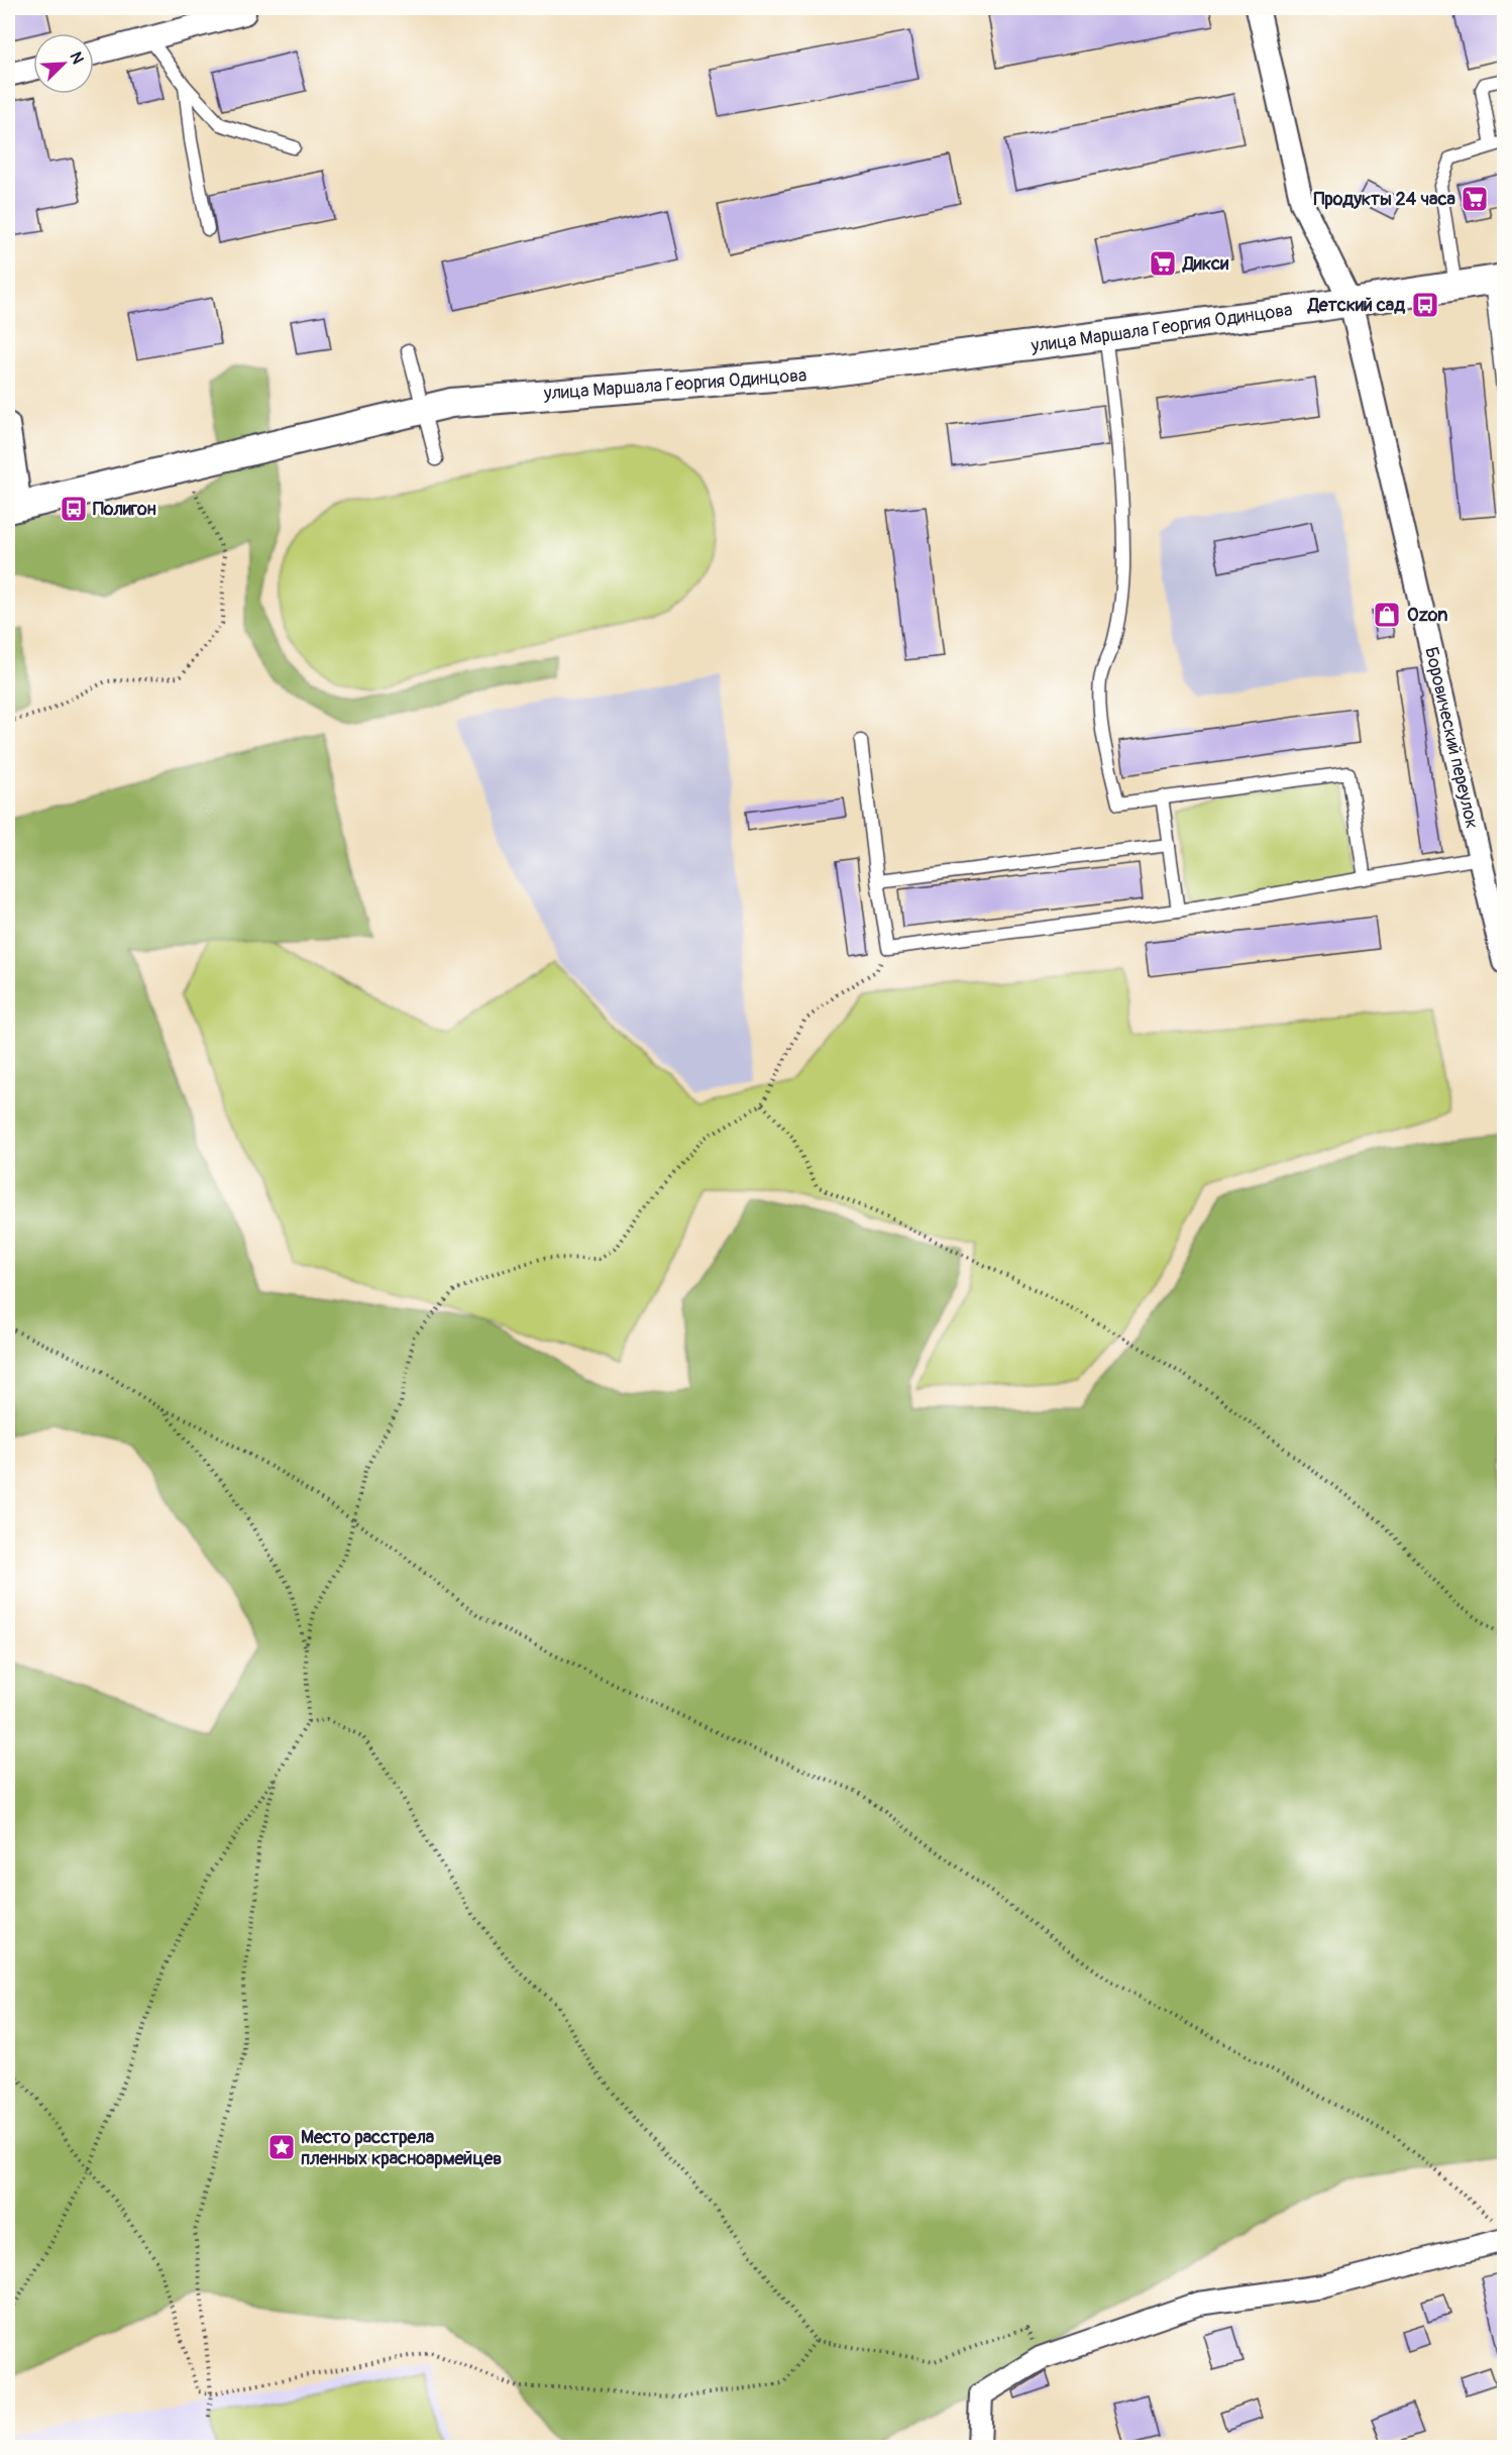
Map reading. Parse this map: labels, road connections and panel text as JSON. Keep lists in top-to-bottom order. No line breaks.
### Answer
{"streets":{"street":["улица Маршала Георгия Одинцова","Боровический переулок"]},"crossings":[["улица Маршала Георгия Одинцова","Боровический переулок"]],"places":{"supermarket":["Продукты 24 часа","Дикси"],"bus stop":["Детский сад","Полигон"],"shop":["Ozon"],"place":["Место расстрела пленных красноармейцев"]},"north":"top right"}
